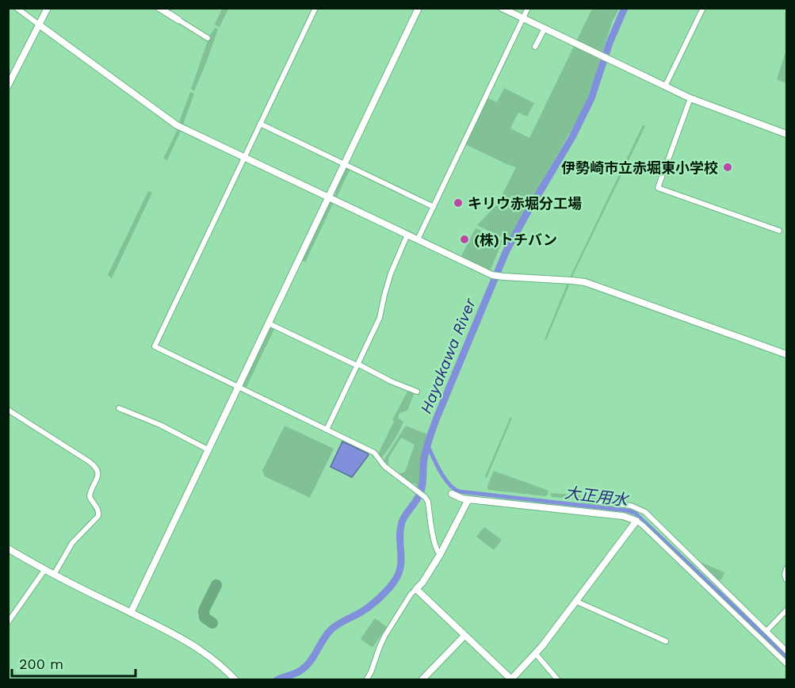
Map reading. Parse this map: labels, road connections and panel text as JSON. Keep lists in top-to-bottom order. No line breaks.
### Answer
{"water":["Hayakawa River","大正用水"],"places":["伊勢崎市立赤堀東小学校","キリウ赤堀分工場","(株)トチバン"],"scale_bar":"200 m"}
